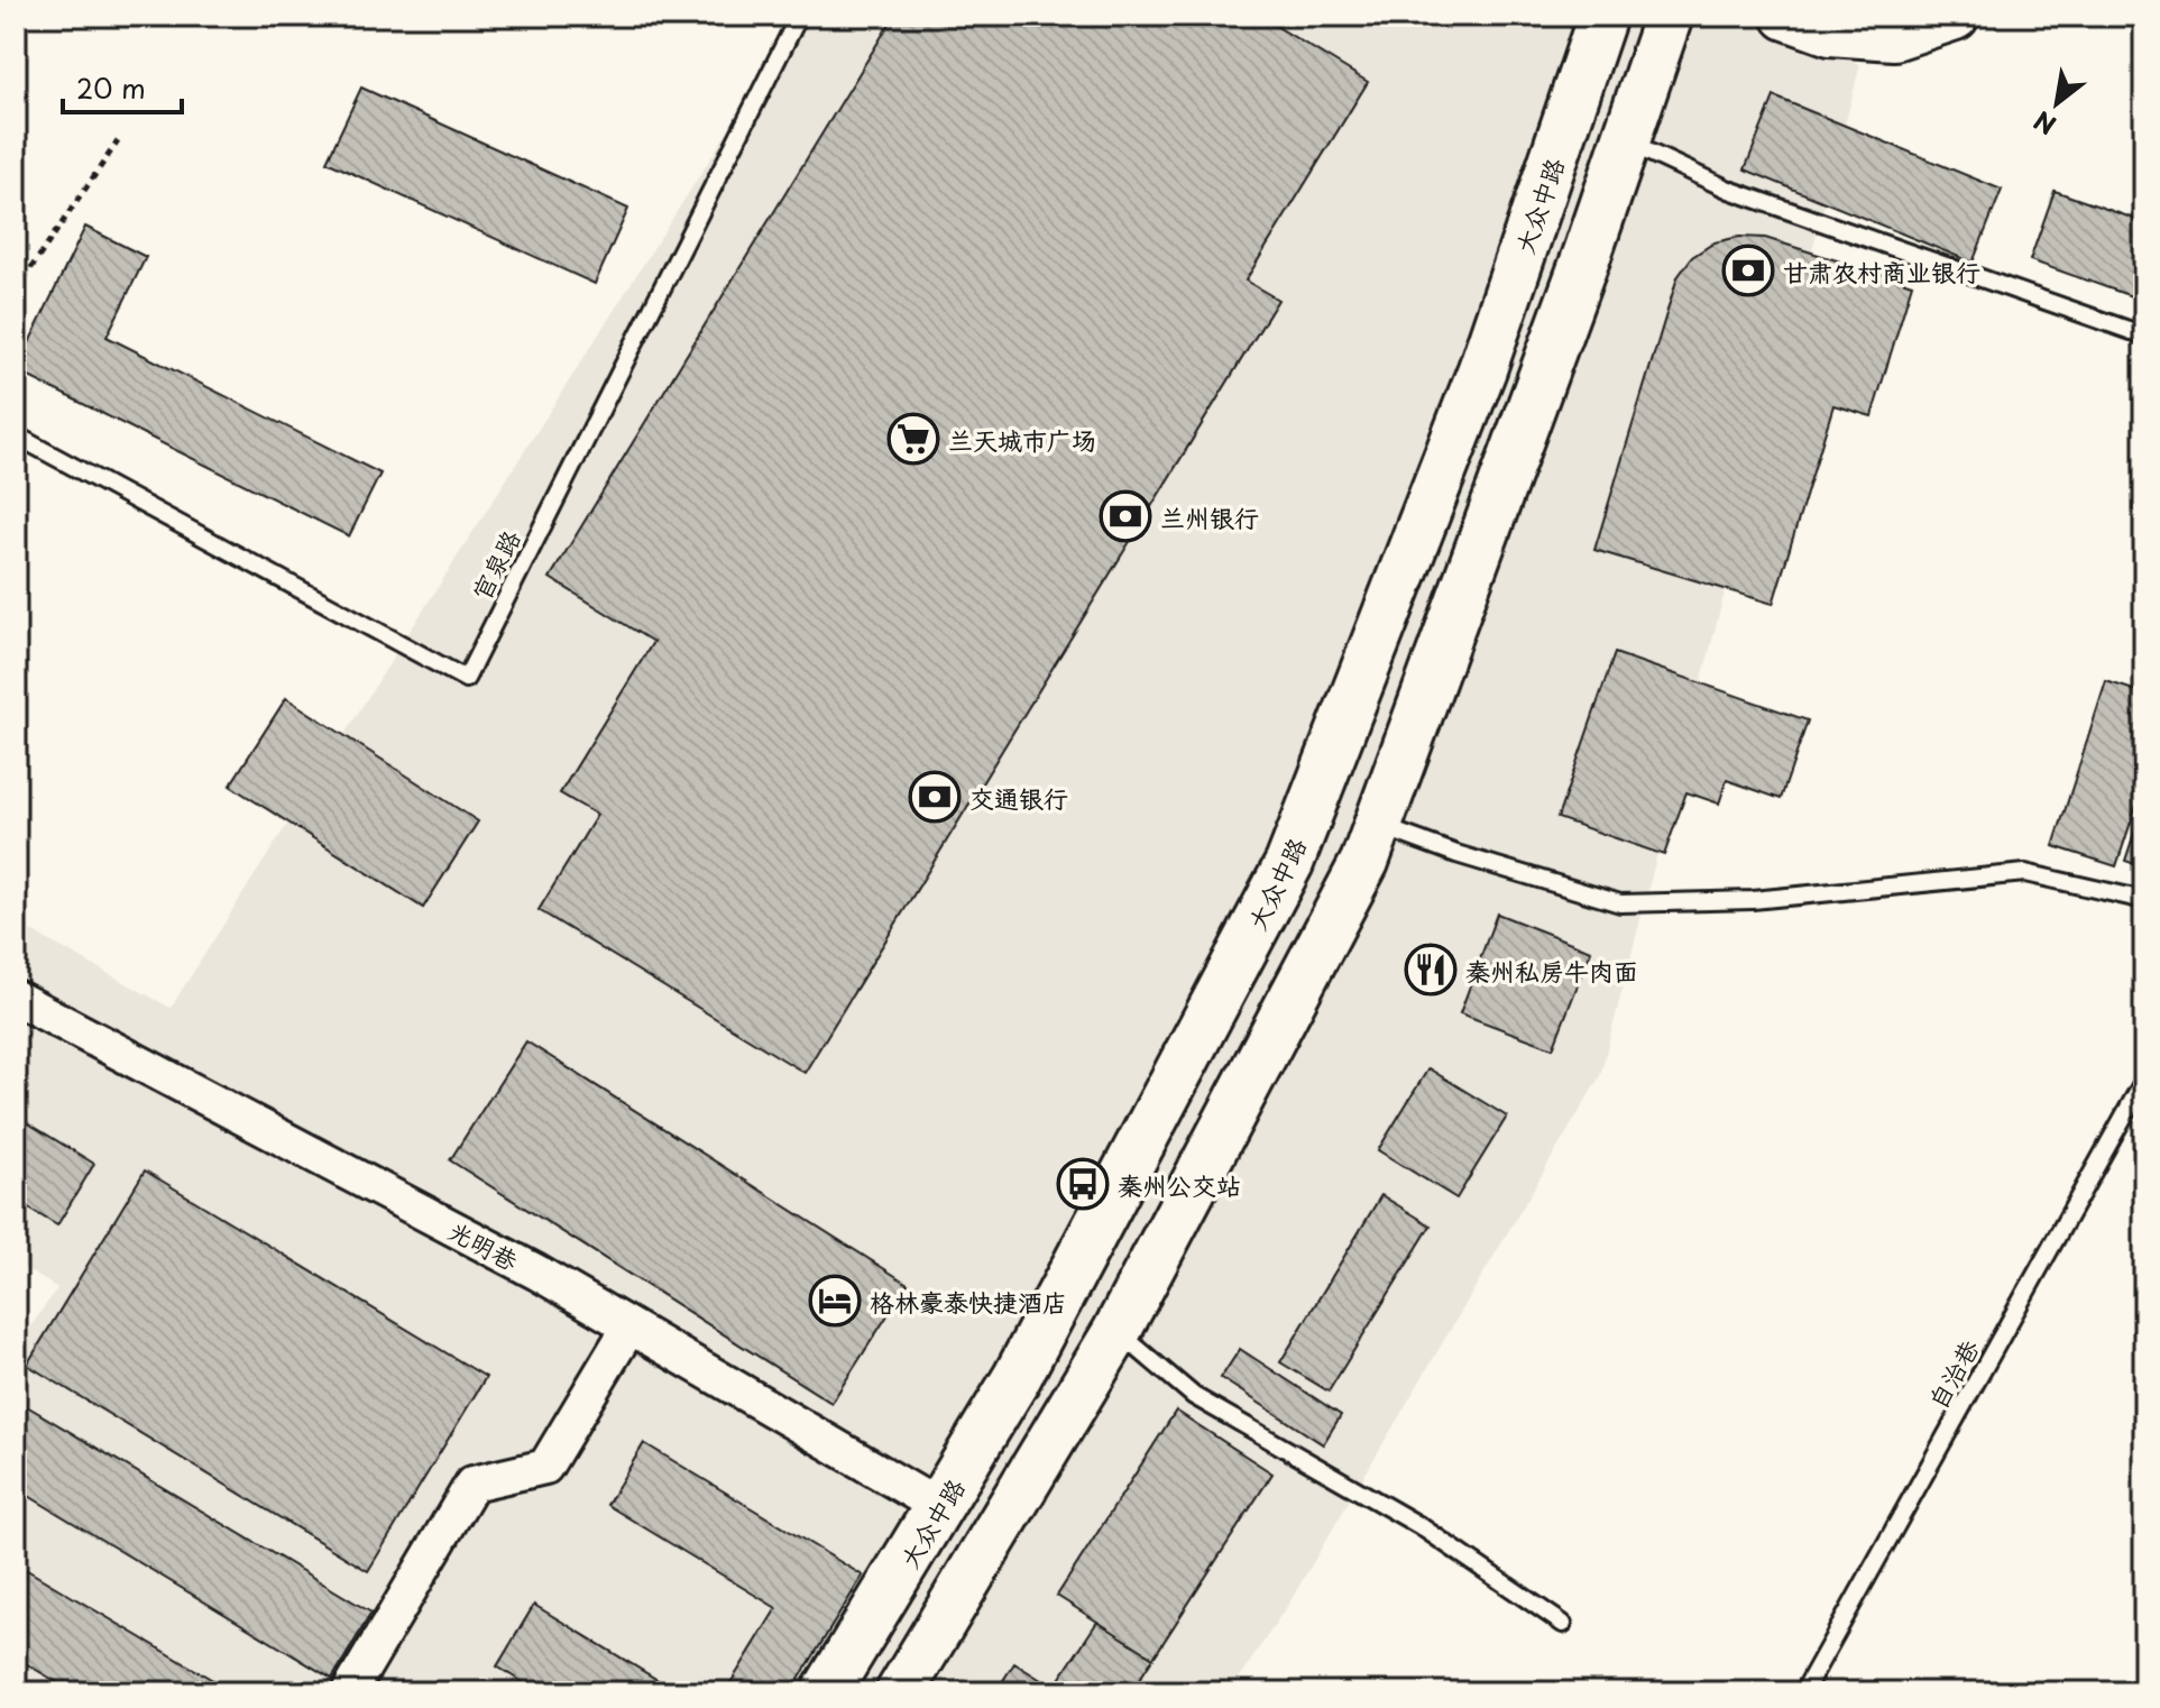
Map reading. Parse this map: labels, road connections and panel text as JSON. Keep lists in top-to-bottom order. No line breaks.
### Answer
{"streets":{"main road":["大众中路"],"street":["光明巷"],"lane":["官泉路","自治巷"]},"crossings":[["大众中路","光明巷"]],"places":{"bank":["甘肃农村商业银行","兰州银行","交通银行"],"supermarket":["兰天城市广场"],"restaurant":["秦州私房牛肉面"],"bus stop":["秦州公交站"],"hotel":["格林豪泰快捷酒店"]},"scale_bar":"20 m","north":"bottom left"}
